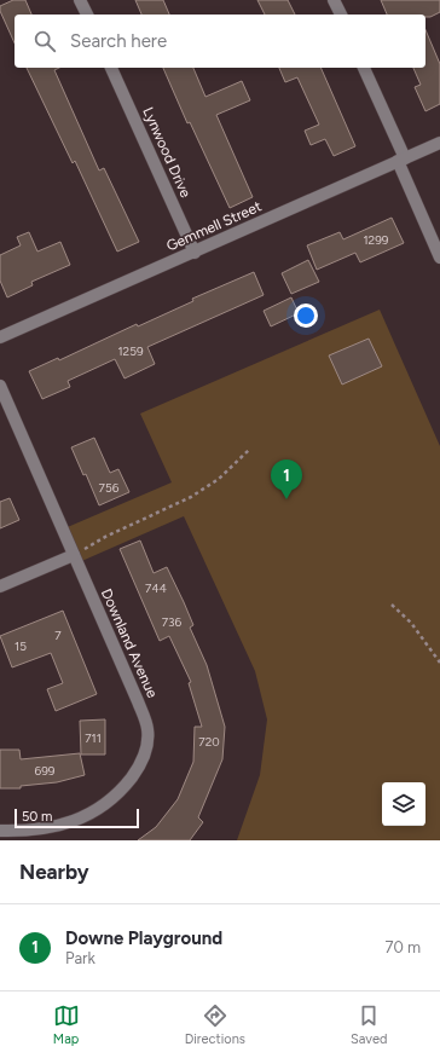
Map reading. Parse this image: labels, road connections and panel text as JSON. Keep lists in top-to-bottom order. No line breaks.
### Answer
{"streets":{"street":["Lynwood Drive","Gemmell Street","Downland Avenue"]},"crossings":[["Lynwood Drive","Gemmell Street"]],"house_numbers":["1299","1259","756","744","736","7","15","711","720","699"],"scale_bar":"50 m","page":{"search":"Search here","pins":"1","scale":"50 m","heading":"Nearby","list":[{"mark":"1","name":"Downe Playground","note":"Park","value":"70 m"}],"nav":["Map","Directions","Saved"]}}
